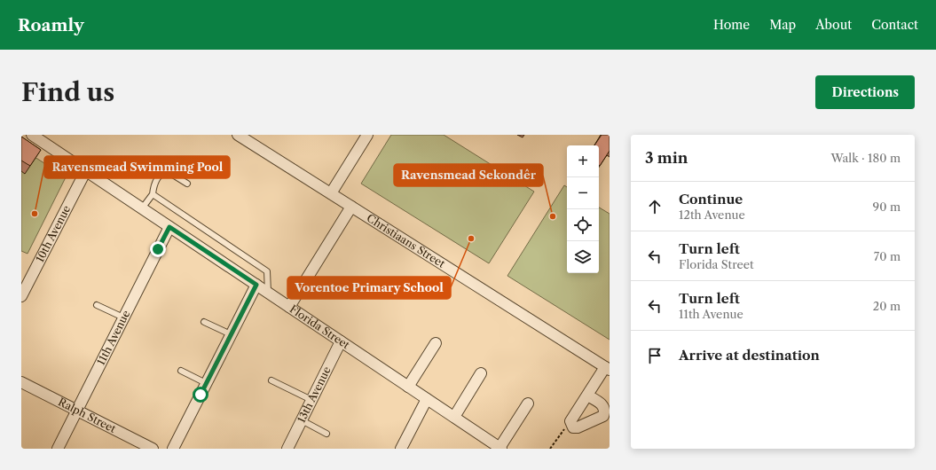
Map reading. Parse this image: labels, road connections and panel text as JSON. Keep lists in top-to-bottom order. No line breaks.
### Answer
{"streets":{"street":["10th Avenue","Christiaans Street","Florida Street","11th Avenue","13th Avenue","Ralph Street"]},"crossings":[["10th Avenue","Florida Street"],["Florida Street","11th Avenue"],["Florida Street","13th Avenue"],["11th Avenue","Ralph Street"]],"places":["Ravensmead Swimming Pool","Ravensmead Sekondêr","Vorentoe Primary School"],"page":{"header":"Roamly","nav":["Home","Map","About","Contact"],"buttons":"Directions","title":"Find us","heading":["3 min","Walk · 180 m"],"map_buttons":["+","−"],"list":[["Continue","12th Avenue","90 m"],["Turn left","Florida Street","70 m"],["Turn left","11th Avenue","20 m"],"Arrive at destination"]}}
